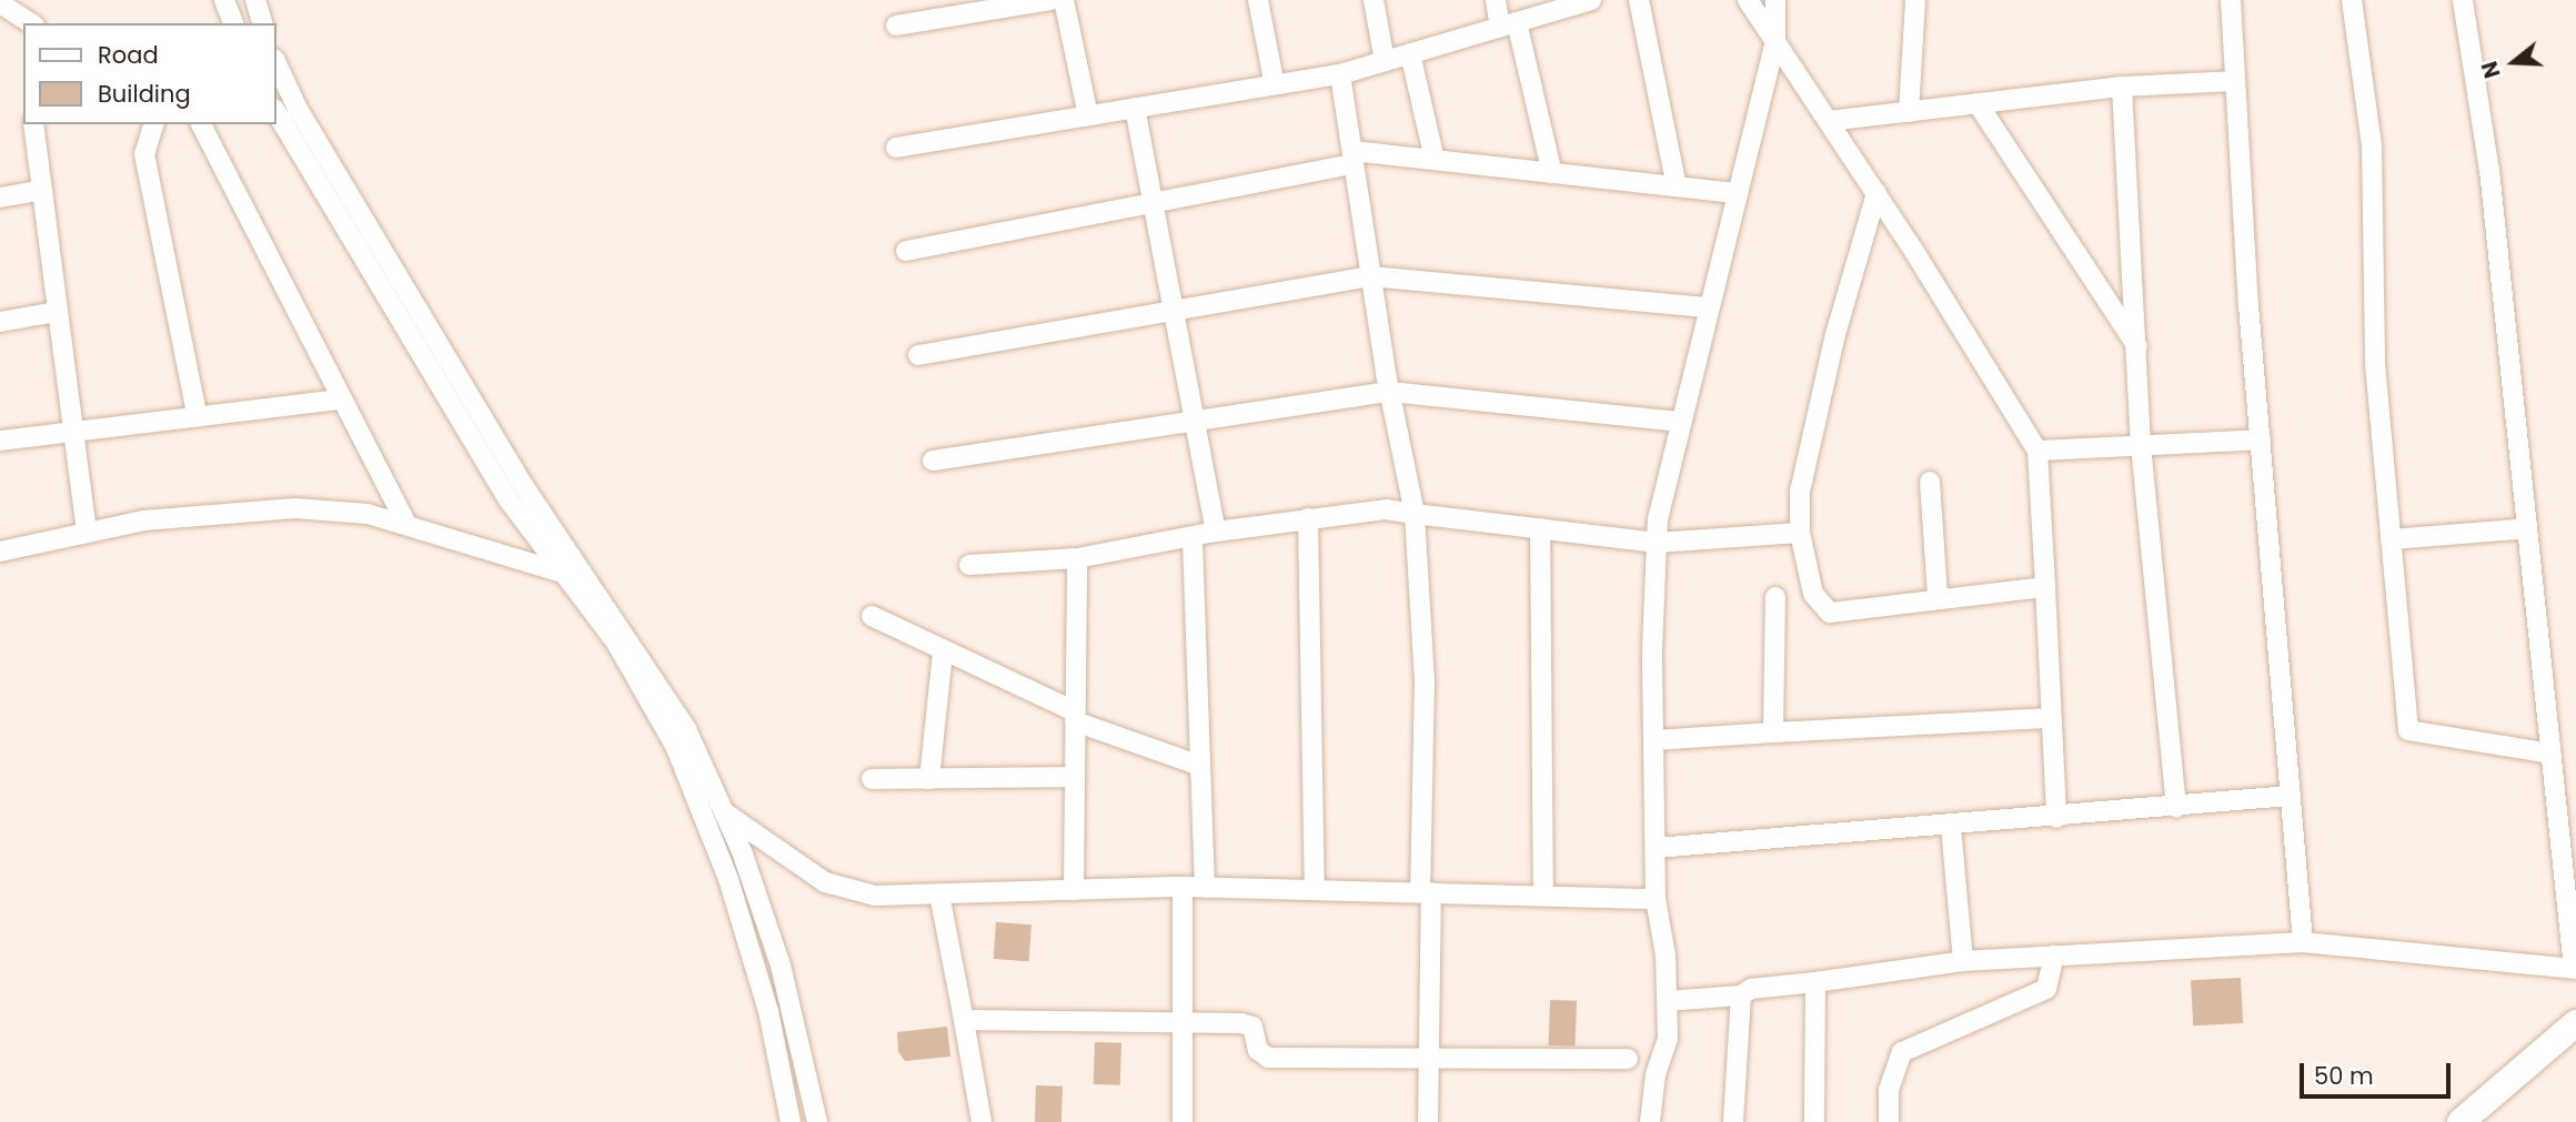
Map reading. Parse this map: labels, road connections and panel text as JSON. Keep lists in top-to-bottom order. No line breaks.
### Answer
{"legend":["Road","Building"],"scale_bar":"50 m","north":"left"}
